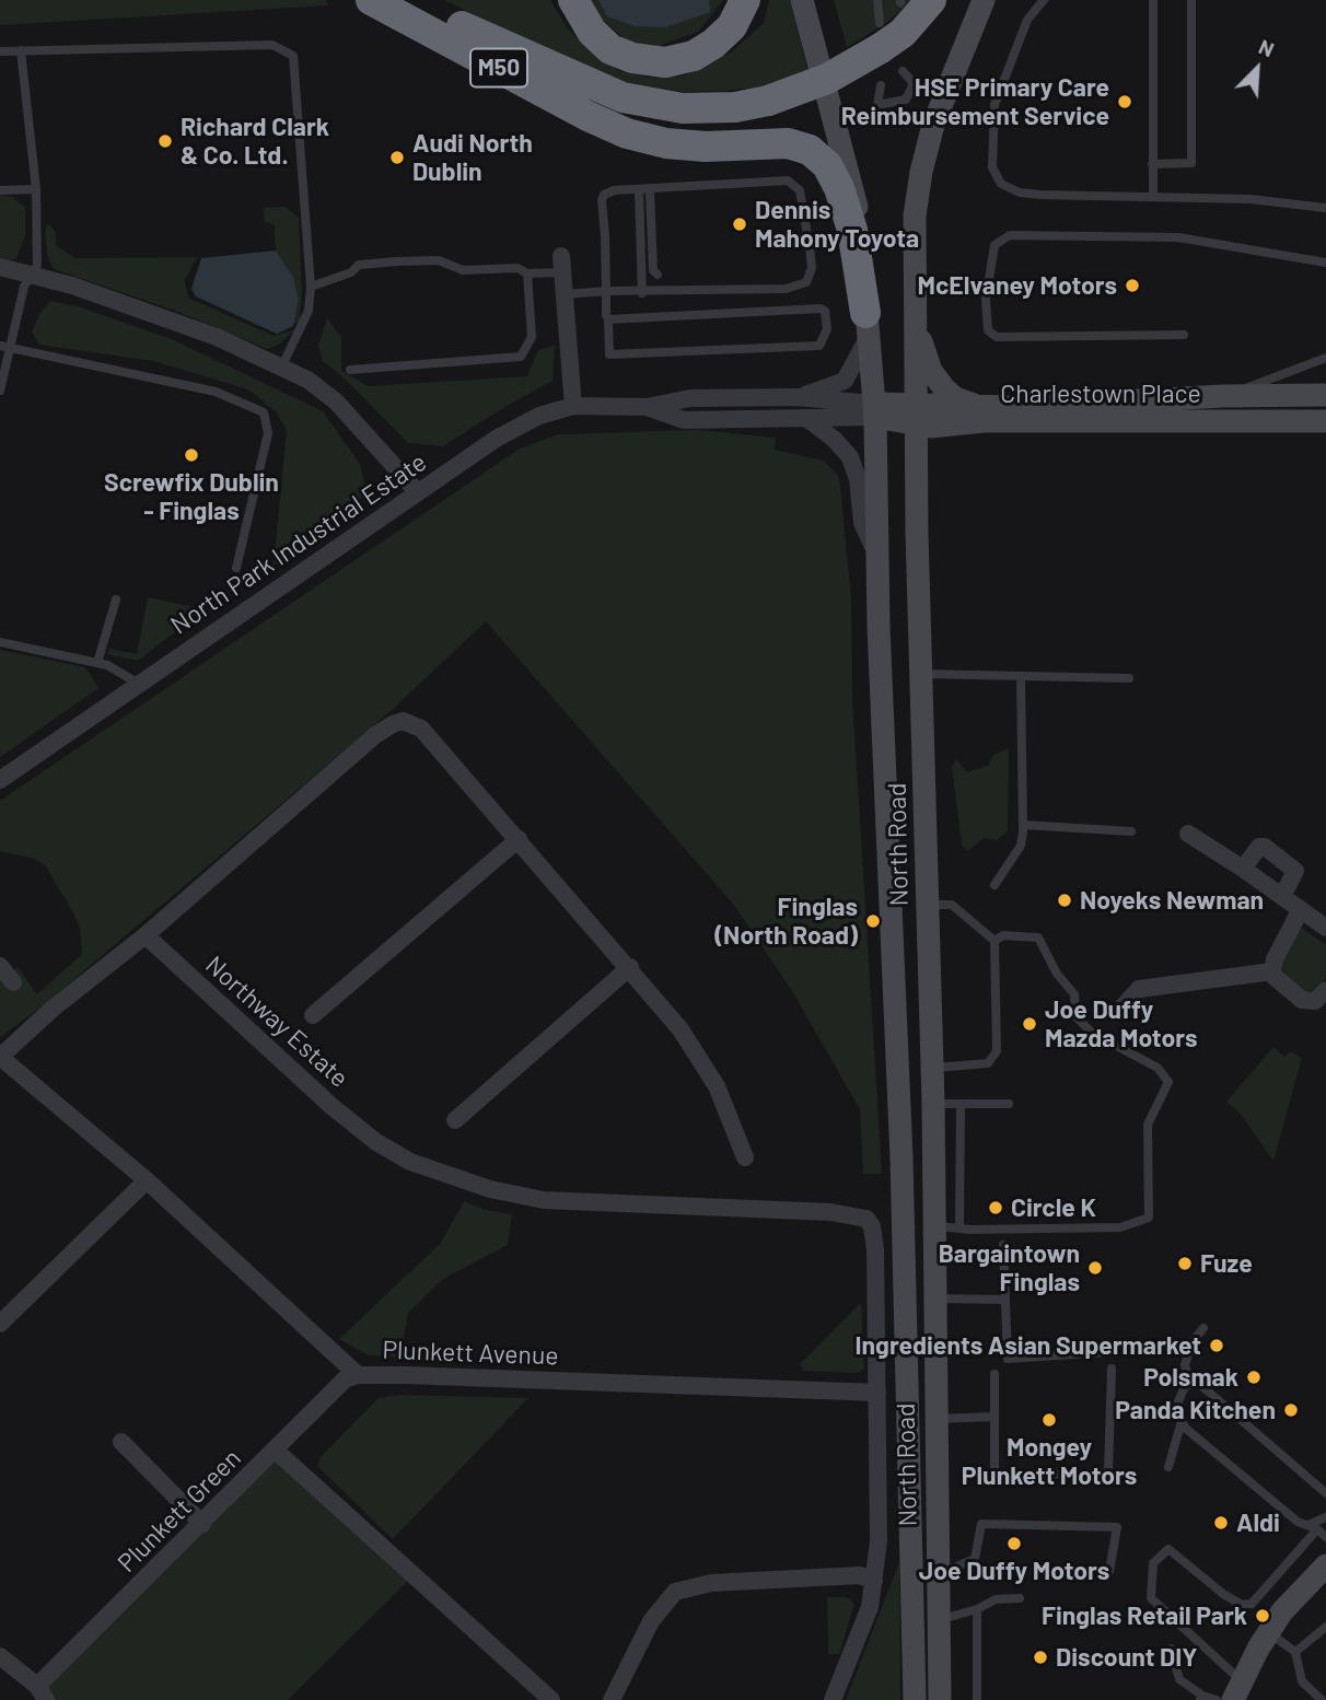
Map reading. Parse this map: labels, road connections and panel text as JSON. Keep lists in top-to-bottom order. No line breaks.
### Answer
{"streets":{"highway":["M50"],"main road":["Charlestown Place","North Road"],"street":["North Park Industrial Estate","Northway Estate","Plunkett Avenue","Plunkett Green"]},"crossings":[["M50","North Road"],["Charlestown Place","North Road"],["North Park Industrial Estate","North Road"],["Northway Estate","Plunkett Avenue"],["Plunkett Avenue","Plunkett Green"]],"places":["HSE Primary Care Reimbursement Service","Richard Clark & Co. Ltd.","Audi North Dublin","Dennis Mahony Toyota","McElvaney Motors","Screwfix Dublin - Finglas","Noyeks Newman","Finglas (North Road)","Joe Duffy Mazda Motors","Circle K","Fuze","Bargaintown Finglas","Ingredients Asian Supermarket","Polsmak","Panda Kitchen","Mongey Plunkett Motors","Aldi","Joe Duffy Motors","Finglas Retail Park","Discount DIY"],"north":"top right"}
